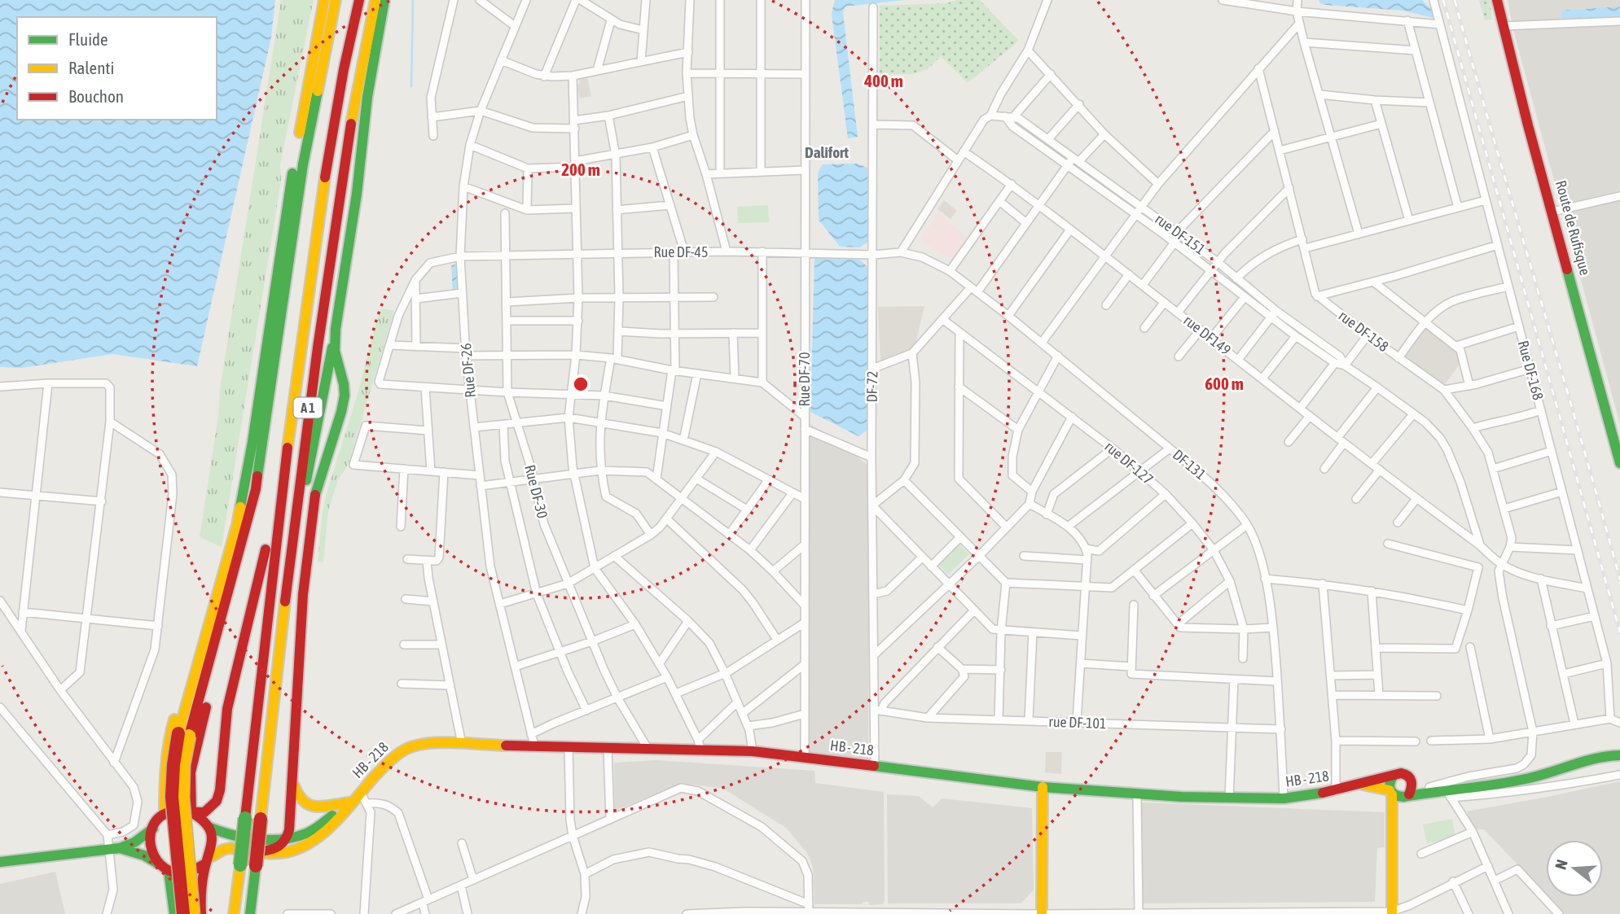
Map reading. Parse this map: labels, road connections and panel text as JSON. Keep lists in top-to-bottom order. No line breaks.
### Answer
{"streets":{"main road":["Route de Rufisque","A 1","HB - 218"],"street":["rue DF-151","Rue DF-45","rue DF-158","rue DF149","Rue DF-26","Rue DF-168","Rue DF-70","DF-72","rue DF-127","DF-131","Rue DF-30","rue DF-101"]},"crossings":[["rue DF-151","rue DF149"],["Rue DF-45","Rue DF-26"],["Rue DF-45","Rue DF-70"],["Rue DF-45","DF-72"],["Rue DF-45","DF-131"],["Rue DF-45","Rue DF-30"],["rue DF149","Rue DF-168"],["Rue DF-26","HB - 218"],["Rue DF-70","HB - 218"],["DF-72","rue DF-101"],["DF-72","HB - 218"],["DF-131","rue DF-101"],["DF-131","HB - 218"],["Rue DF-30","HB - 218"]],"districts":["Dalifort"],"legend":["Fluide","Ralenti","Bouchon"],"north":"left","rings":["400 m","200 m","600 m"]}
